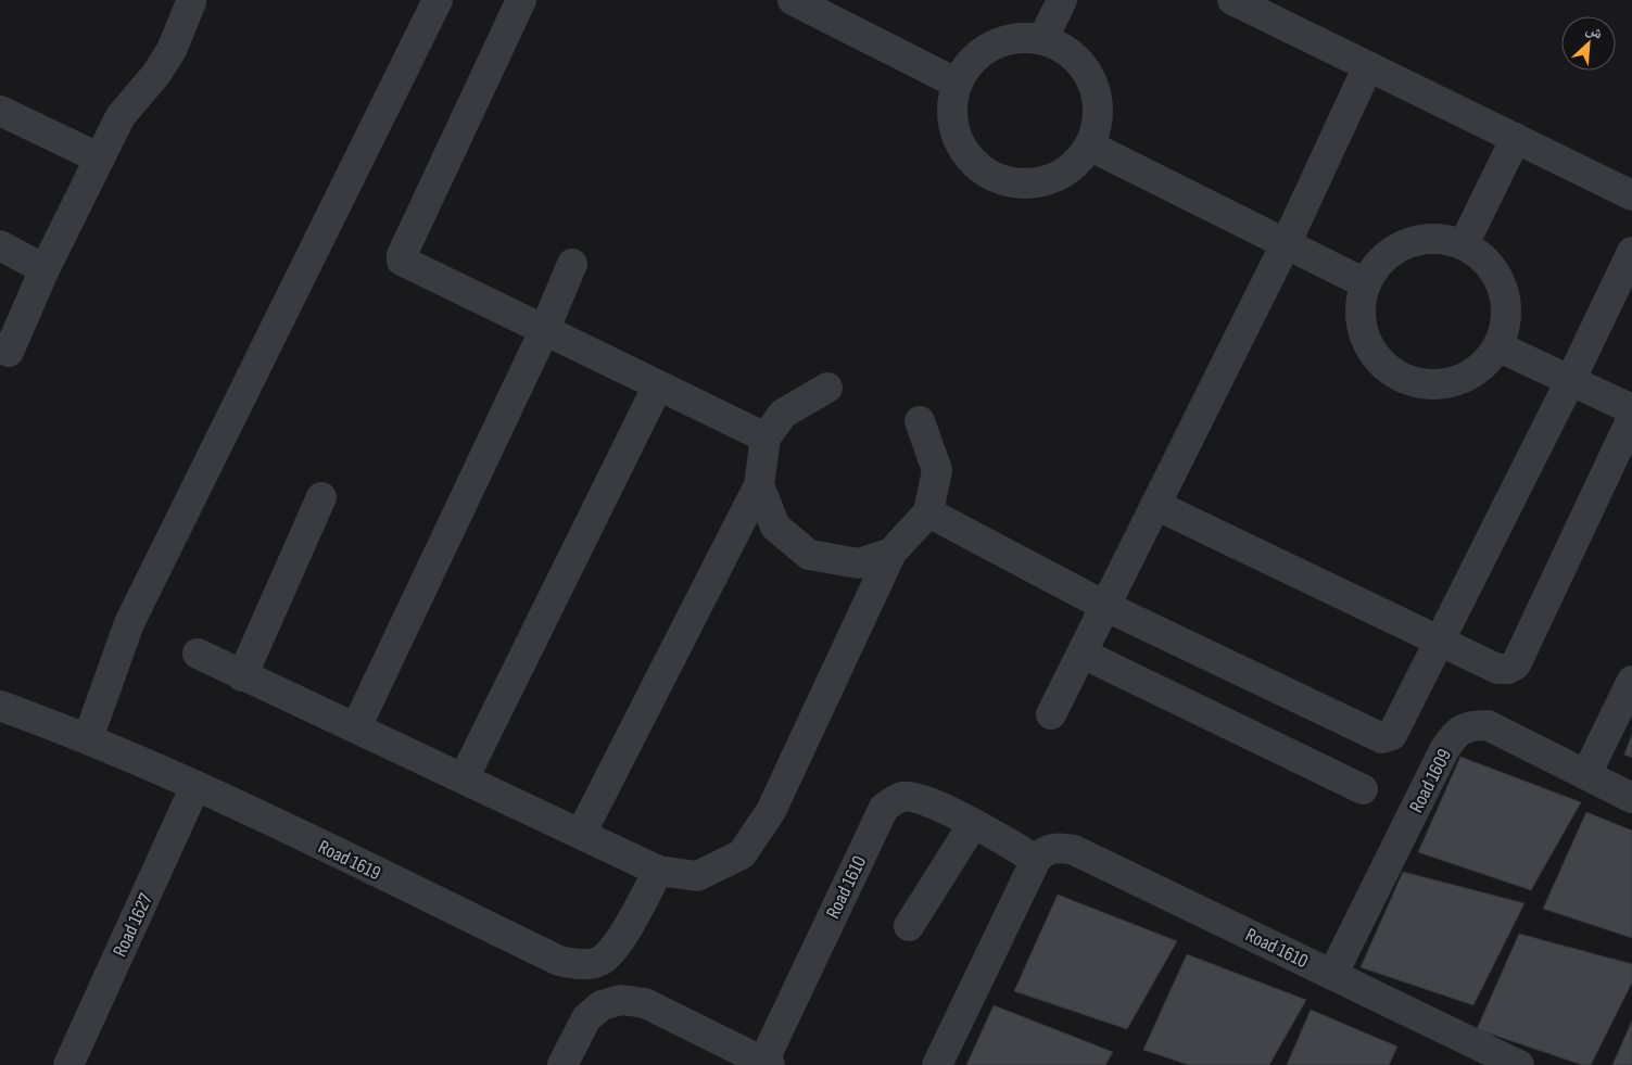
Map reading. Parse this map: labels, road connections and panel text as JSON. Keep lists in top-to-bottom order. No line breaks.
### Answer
{"streets":{"street":["Road 1609","Road 1619","Road 1610","Road 1627"]},"crossings":[["Road 1609","Road 1610"],["Road 1619","Road 1627"]],"north":"top right"}
